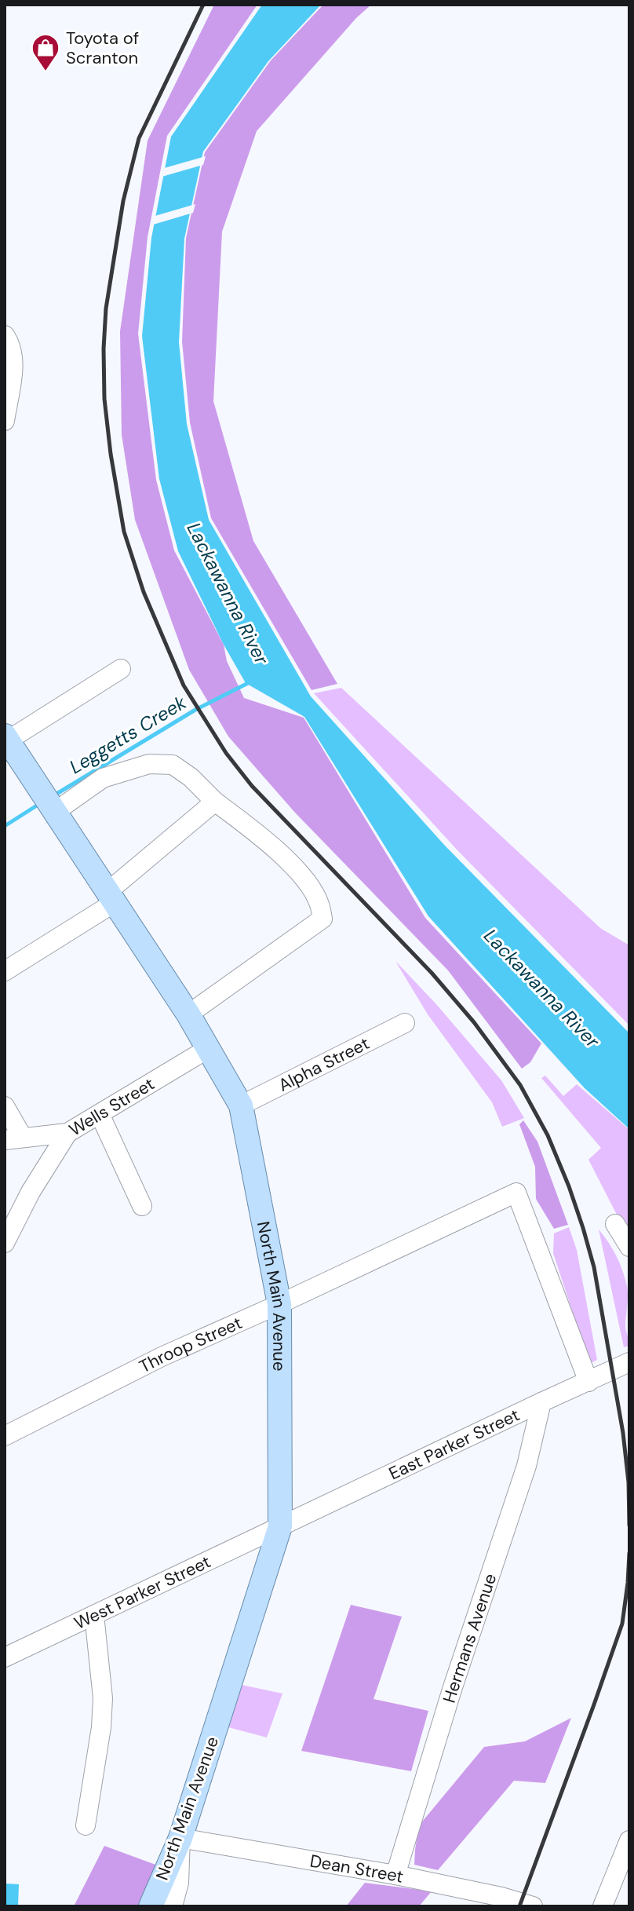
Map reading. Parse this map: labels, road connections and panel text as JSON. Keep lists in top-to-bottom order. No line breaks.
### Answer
{"streets":{"main road":["North Main Avenue"],"street":["Alpha Street","Wells Street","Throop Street","East Parker Street","West Parker Street","Hermans Avenue","Dean Street"]},"crossings":[["Alpha Street","North Main Avenue"],["Wells Street","North Main Avenue"],["North Main Avenue","Throop Street"],["North Main Avenue","East Parker Street"],["North Main Avenue","West Parker Street"],["North Main Avenue","Dean Street"],["Throop Street","East Parker Street"],["East Parker Street","West Parker Street"],["East Parker Street","Hermans Avenue"],["Hermans Avenue","Dean Street"]],"water":["Lackawanna River","Leggetts Creek"],"places":{"shop":["Toyota of Scranton"]}}
